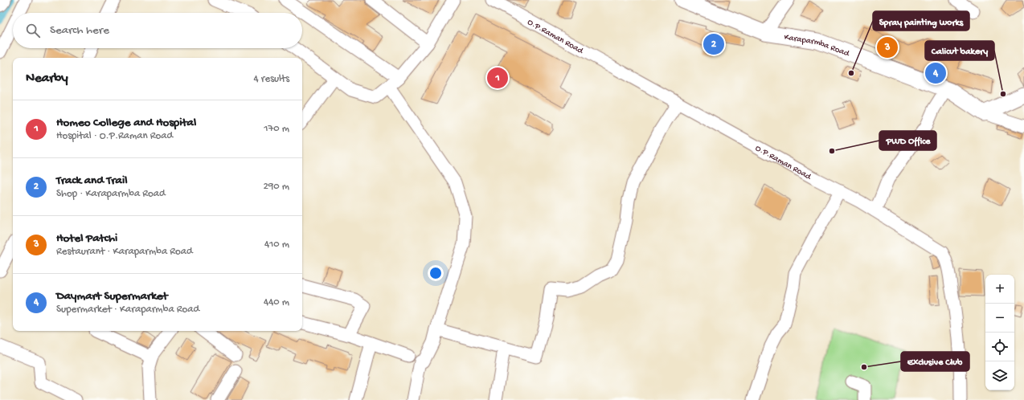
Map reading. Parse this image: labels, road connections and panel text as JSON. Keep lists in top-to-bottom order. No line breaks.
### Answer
{"streets":{"main road":["Karaparmba Road"],"street":["O.P.Raman Road"]},"places":["Spray painting works","Calicut bakery","PWD Office","Exclusive Club"],"page":{"search":"Search here","pins":["2","3","4","1"],"heading":["Nearby","4 results"],"list":[{"mark":"1","name":"Homeo College and Hospital","note":"Hospital · O.P.Raman Road","value":"170 m"},{"mark":"2","name":"Track and Trail","note":"Shop · Karaparmba Road","value":"290 m"},{"mark":"3","name":"Hotel Patchi","note":"Restaurant · Karaparmba Road","value":"410 m"},{"mark":"4","name":"Daymart Supermarket","note":"Supermarket · Karaparmba Road","value":"440 m"}],"map_buttons":["+","−"]}}
